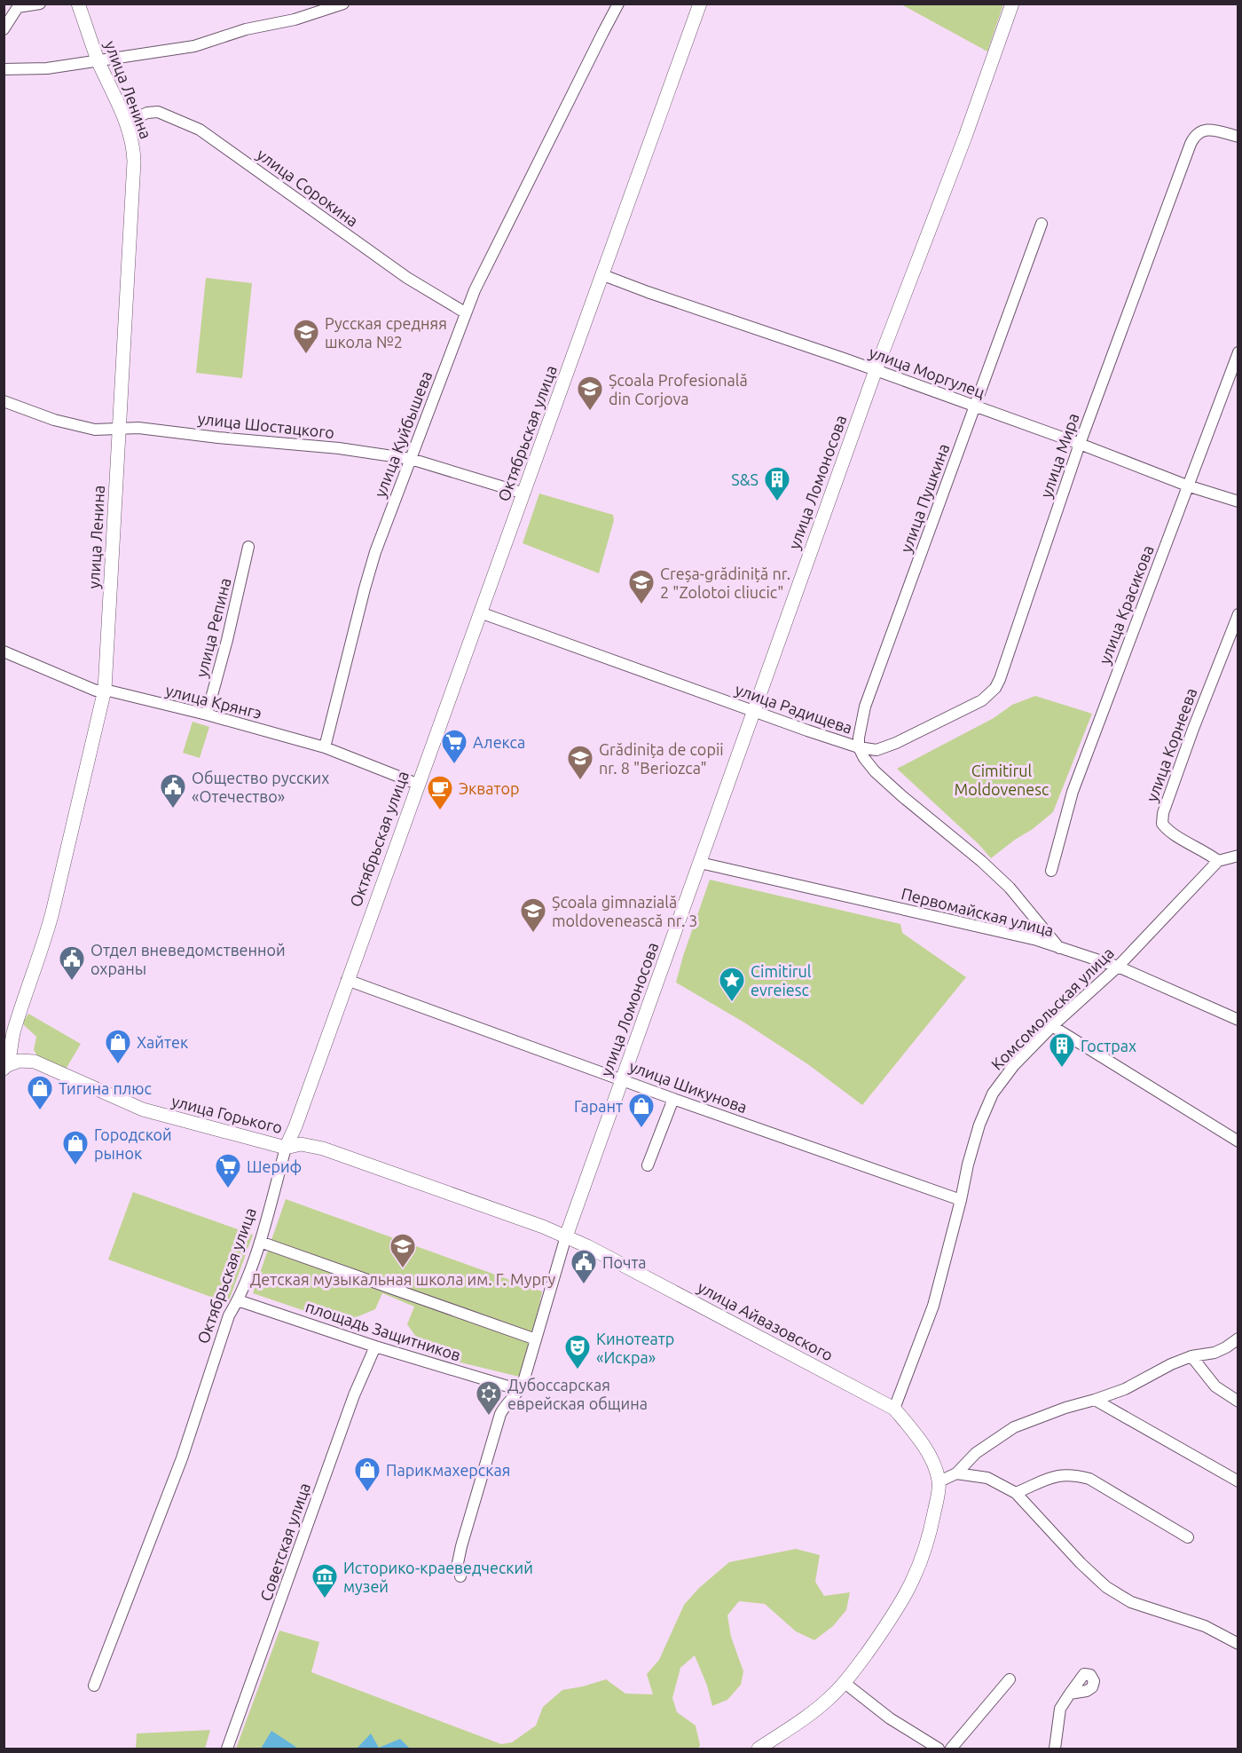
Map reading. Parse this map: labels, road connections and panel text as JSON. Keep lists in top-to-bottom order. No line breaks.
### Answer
{"streets":{"street":["улица Ленина","улица Сорокина","улица Моргулец","улица Шостацкого","Октябрьская улица","улица Куйбышева","улица Мира","улица Ломоносова","улица Пушкина","улица Красикова","улица Репина","улица Крянгэ","улица Радищева","улица Корнеева","Первомайская улица","Комсомольская улица","улица Шикунова","улица Горького","улица Айвазовского","площадь Защитников","Советская улица"]},"crossings":[["улица Ленина","улица Сорокина"],["улица Ленина","улица Шостацкого"],["улица Ленина","улица Крянгэ"],["улица Ленина","улица Горького"],["улица Сорокина","улица Куйбышева"],["улица Моргулец","Октябрьская улица"],["улица Моргулец","улица Мира"],["улица Моргулец","улица Ломоносова"],["улица Моргулец","улица Пушкина"],["улица Моргулец","улица Красикова"],["улица Шостацкого","Октябрьская улица"],["улица Шостацкого","улица Куйбышева"],["Октябрьская улица","улица Крянгэ"],["Октябрьская улица","улица Радищева"],["Октябрьская улица","улица Шикунова"],["Октябрьская улица","улица Горького"],["Октябрьская улица","площадь Защитников"],["улица Куйбышева","улица Крянгэ"],["улица Мира","улица Пушкина"],["улица Мира","улица Радищева"],["улица Ломоносова","улица Радищева"],["улица Ломоносова","Первомайская улица"],["улица Ломоносова","улица Шикунова"],["улица Ломоносова","улица Горького"],["улица Ломоносова","улица Айвазовского"],["улица Ломоносова","площадь Защитников"],["улица Пушкина","улица Радищева"],["улица Репина","улица Крянгэ"],["улица Радищева","Первомайская улица"],["улица Корнеева","Комсомольская улица"],["Первомайская улица","Комсомольская улица"],["Комсомольская улица","улица Шикунова"],["Комсомольская улица","улица Айвазовского"],["улица Горького","улица Айвазовского"],["площадь Защитников","Советская улица"]],"parks":["Cimitirul Moldovenesc"],"places":{"school or university":["Русская средняя школа №2","Școala Profesională din Corjova","Creșa-grădiniță nr. 2 \"Zolotoi cliucic\"","Grădinița de copii nr. 8 \"Beriozca\"","Școala gimnazială moldovenească nr. 3","Детская музыкальная школа им. Г. Мургу"],"building":["S&S","Гострах"],"supermarket":["Алекса","Шериф"],"public building":["Общество русских «Отечество»","Отдел вневедомственной охраны","Почта"],"cafe":["Экватор"],"place":["Cimitirul evreiesc"],"shop":["Хайтек","Тигина плюс","Гарант","Городской рынок","Парикмахерская"],"theatre":["Кинотеатр «Искра»"],"synagogue":["Дубоссарская еврейская община"],"museum":["Историко-краеведческий музей"]}}
